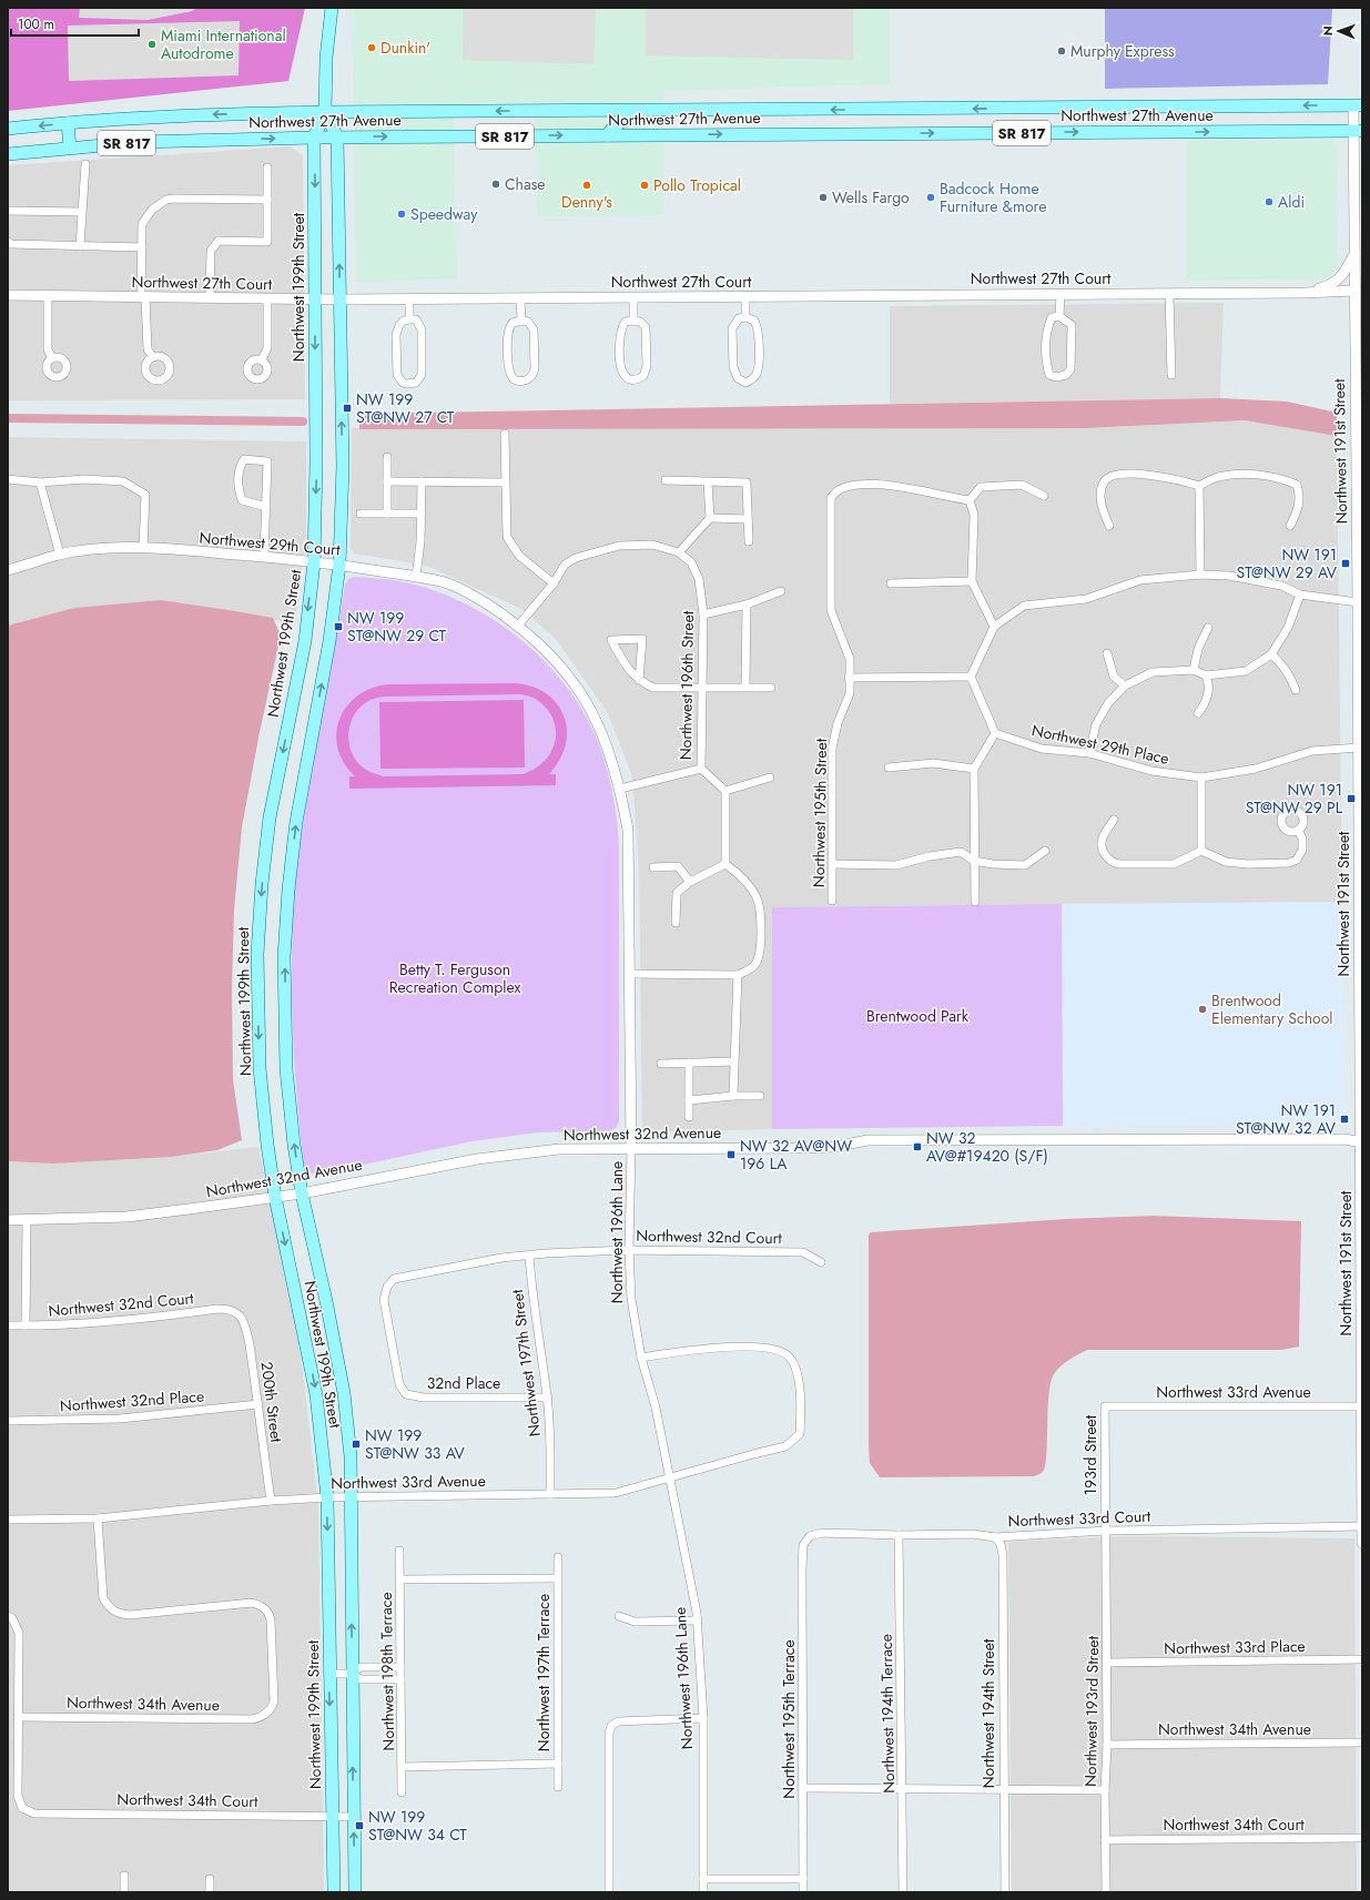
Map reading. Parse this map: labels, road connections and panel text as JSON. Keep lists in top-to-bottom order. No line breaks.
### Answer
{"streets":{"main road":["Northwest 27th Avenue","SR 817","Northwest 199th Street"],"street":["Northwest 27th Court","Northwest 191st Street","Northwest 29th Court","Northwest 196th Street","Northwest 29th Place","Northwest 195th Street","Northwest 32nd Avenue","Northwest 196th Lane","Northwest 32nd Court","Northwest 197th Street","32nd Place","Northwest 33rd Avenue","Northwest 32nd Place","200th Street","193rd Street","Northwest 33rd Court","Northwest 33rd Place","Northwest 198th Terrace","Northwest 197th Terrace","Northwest 34th Avenue","Northwest 193rd Street","Northwest 194th Terrace","Northwest 194th Street","Northwest 195th Terrace","Northwest 34th Court"]},"crossings":[["Northwest 27th Avenue","Northwest 199th Street"],["Northwest 27th Avenue","Northwest 191st Street"],["Northwest 27th Court","Northwest 199th Street"],["Northwest 27th Court","Northwest 191st Street"],["Northwest 199th Street","Northwest 29th Court"],["Northwest 199th Street","Northwest 32nd Avenue"],["Northwest 199th Street","Northwest 33rd Avenue"],["Northwest 199th Street","Northwest 34th Court"],["Northwest 191st Street","Northwest 29th Place"],["Northwest 191st Street","Northwest 32nd Avenue"],["Northwest 191st Street","Northwest 33rd Avenue"],["Northwest 191st Street","Northwest 33rd Court"],["Northwest 29th Court","Northwest 196th Lane"],["Northwest 32nd Avenue","Northwest 196th Lane"],["Northwest 196th Lane","Northwest 32nd Court"],["Northwest 196th Lane","Northwest 33rd Avenue"],["Northwest 32nd Court","Northwest 197th Street"],["Northwest 32nd Court","32nd Place"],["Northwest 32nd Court","200th Street"],["Northwest 197th Street","32nd Place"],["Northwest 197th Street","Northwest 33rd Avenue"],["Northwest 33rd Avenue","200th Street"],["Northwest 33rd Avenue","193rd Street"],["Northwest 33rd Avenue","Northwest 34th Avenue"],["Northwest 32nd Place","200th Street"],["193rd Street","Northwest 33rd Court"],["193rd Street","Northwest 193rd Street"],["Northwest 33rd Court","Northwest 193rd Street"],["Northwest 33rd Court","Northwest 194th Terrace"],["Northwest 33rd Court","Northwest 194th Street"],["Northwest 33rd Court","Northwest 195th Terrace"],["Northwest 33rd Place","Northwest 193rd Street"],["Northwest 34th Avenue","Northwest 193rd Street"],["Northwest 34th Avenue","Northwest 34th Court"],["Northwest 193rd Street","Northwest 34th Court"]],"parks":["Betty T. Ferguson Recreation Complex","Brentwood Park"],"places":{"other":["Miami International Autodrome","Dunkin'","Murphy Express","Chase","Denny's","Pollo Tropical","Wells Fargo","Badcock Home Furniture &more","Aldi","Speedway","Brentwood Elementary School"],"transit":["NW 199 ST@NW 27 CT","NW 191 ST@NW 29 AV","NW 199 ST@NW 29 CT","NW 191 ST@NW 29 PL","NW 191 ST@NW 32 AV","NW 32 AV@#19420 (S/F)","NW 32 AV@NW 196 LA","NW 199 ST@NW 33 AV","NW 199 ST@NW 34 CT"]},"scale_bar":"100 m","north":"left"}
